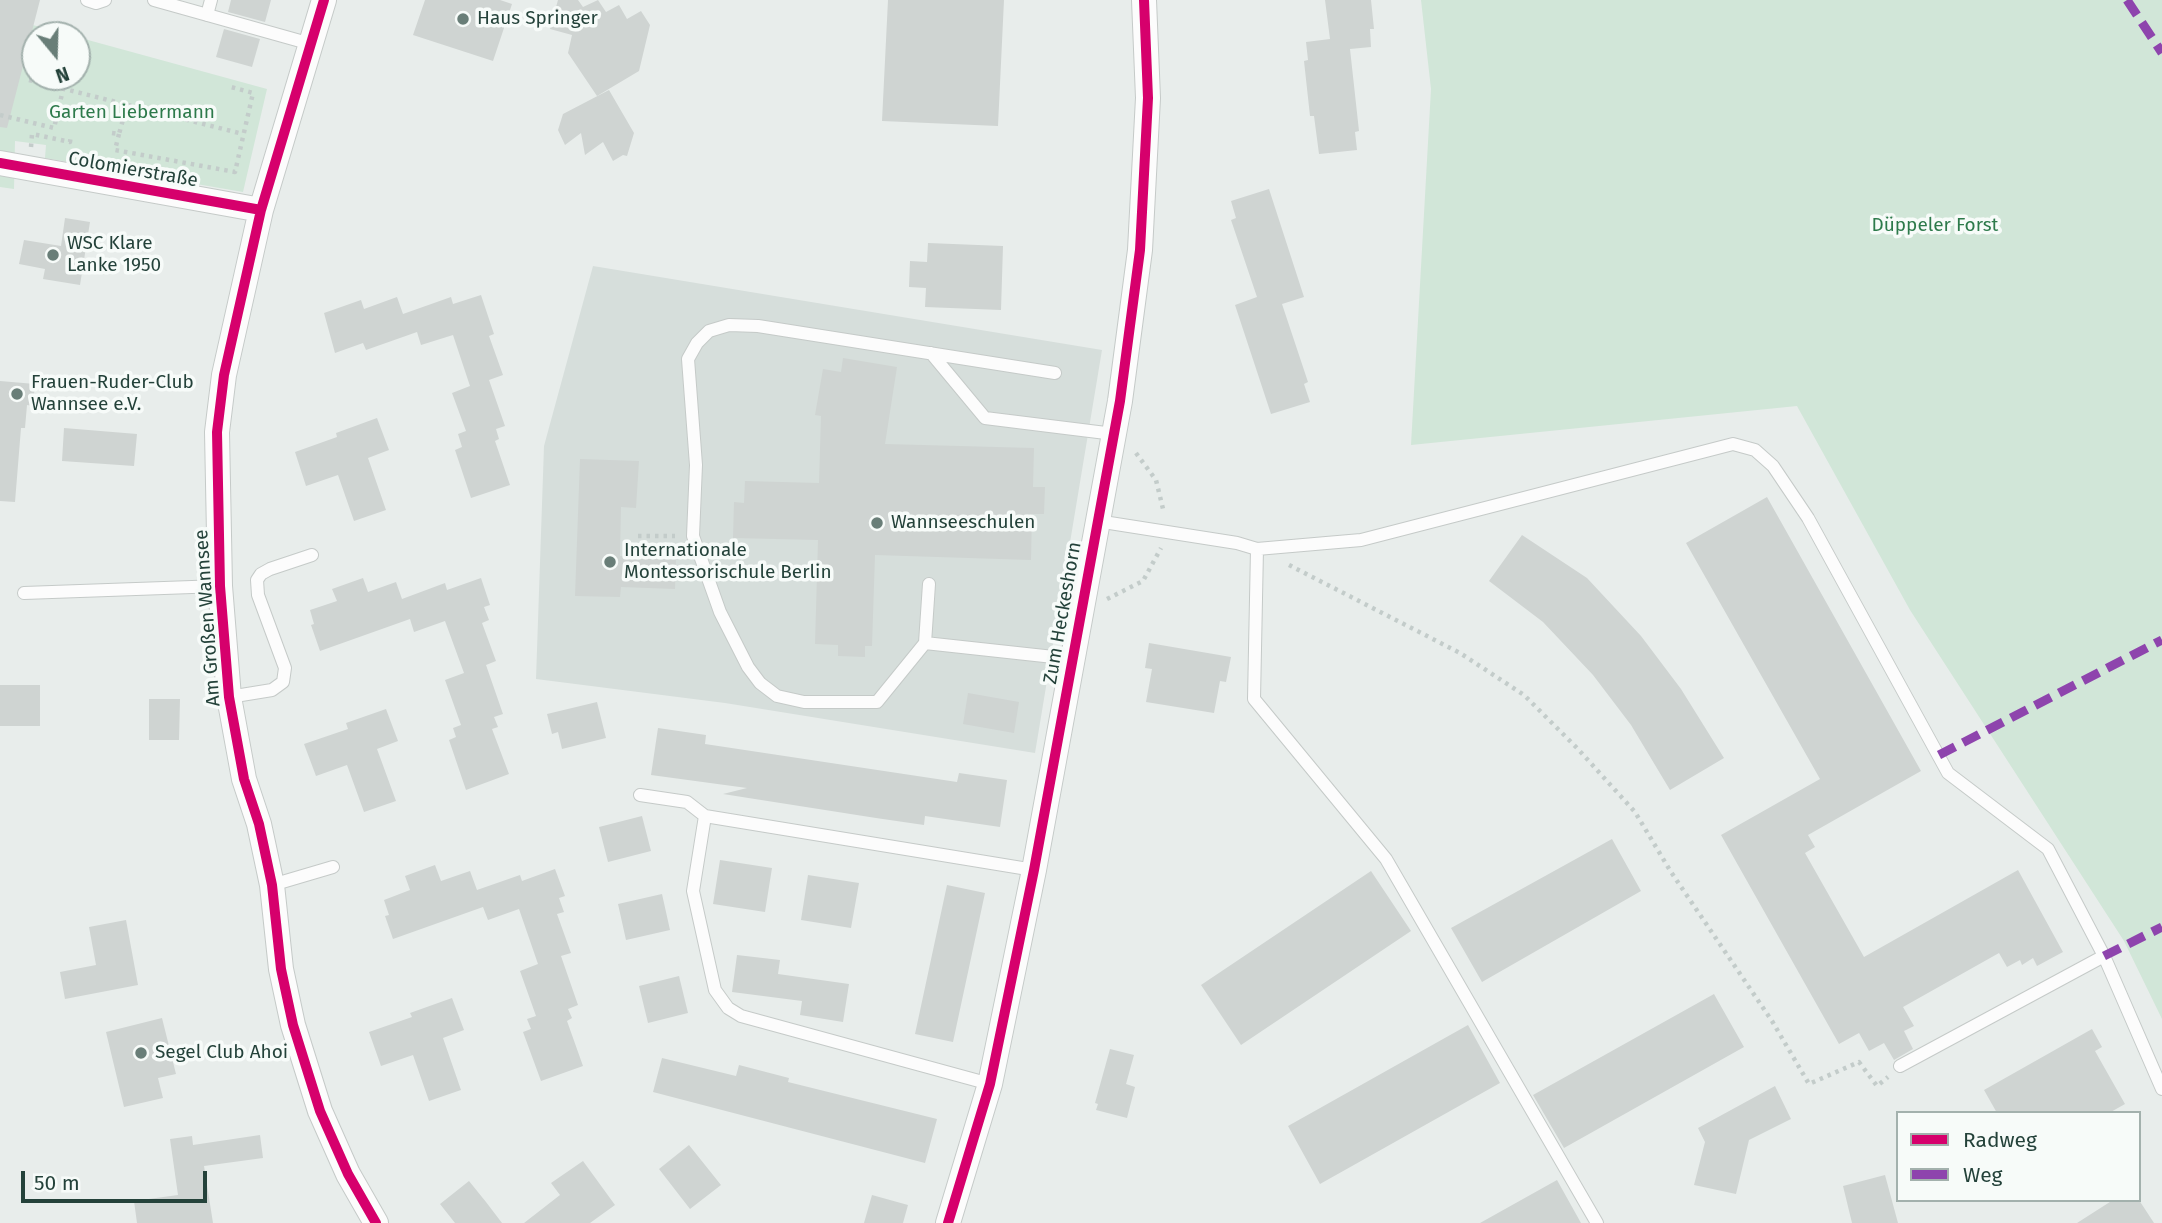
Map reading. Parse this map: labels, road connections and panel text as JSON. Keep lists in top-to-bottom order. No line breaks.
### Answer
{"streets":{"street":["Colomierstraße","Zum Heckeshorn","Am Großen Wannsee"]},"crossings":[["Colomierstraße","Am Großen Wannsee"]],"parks":["Garten Liebermann","Düppeler Forst"],"places":["Haus Springer","WSC Klare Lanke 1950","Frauen-Ruder-Club Wannsee e.V.","Wannseeschulen","Internationale Montessorischule Berlin","Segel Club Ahoi"],"legend":["Radweg","Weg"],"scale_bar":"50 m","north":"bottom"}
